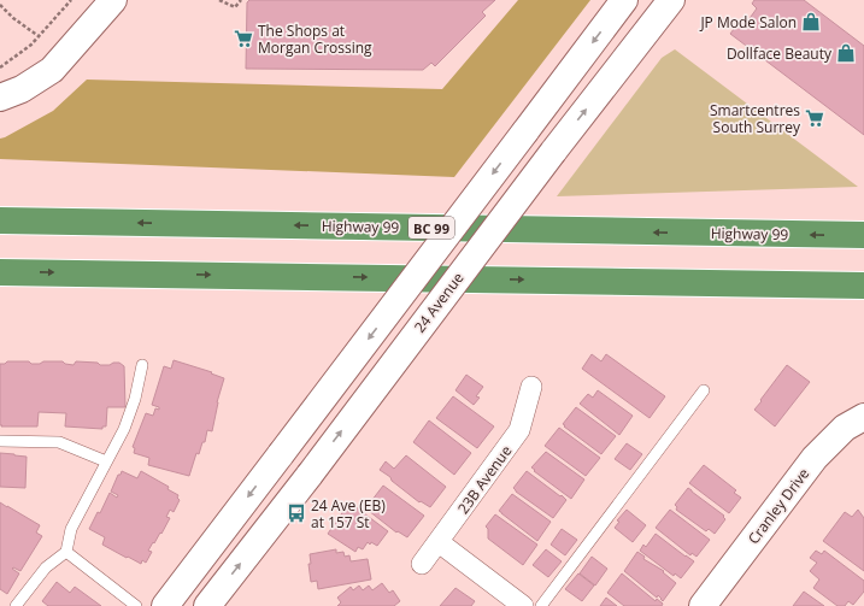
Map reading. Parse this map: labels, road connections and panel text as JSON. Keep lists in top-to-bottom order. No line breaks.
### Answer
{"streets":{"highway":["Highway 99","BC 99"],"main road":["24 Avenue","Cranley Drive"],"street":["23B Avenue"]},"places":{"shop":["JP Mode Salon","Dollface Beauty"],"supermarket":["The Shops at Morgan Crossing","Smartcentres South Surrey"],"bus stop":["24 Ave (EB) at 157 St"]}}
